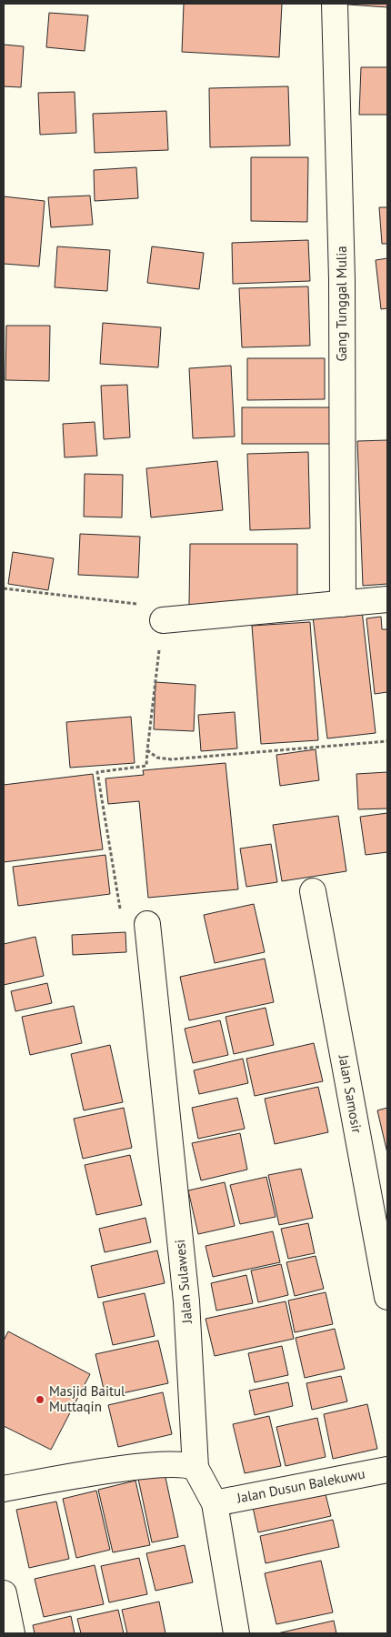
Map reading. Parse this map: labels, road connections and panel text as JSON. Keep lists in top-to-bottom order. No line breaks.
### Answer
{"streets":{"street":["Gang Tunggal Mulia","Jalan Samosir","Jalan Sulawesi","Jalan Dusun Balekuwu"]},"crossings":[["Jalan Sulawesi","Jalan Dusun Balekuwu"]],"places":["Masjid Baitul Muttaqin"]}
